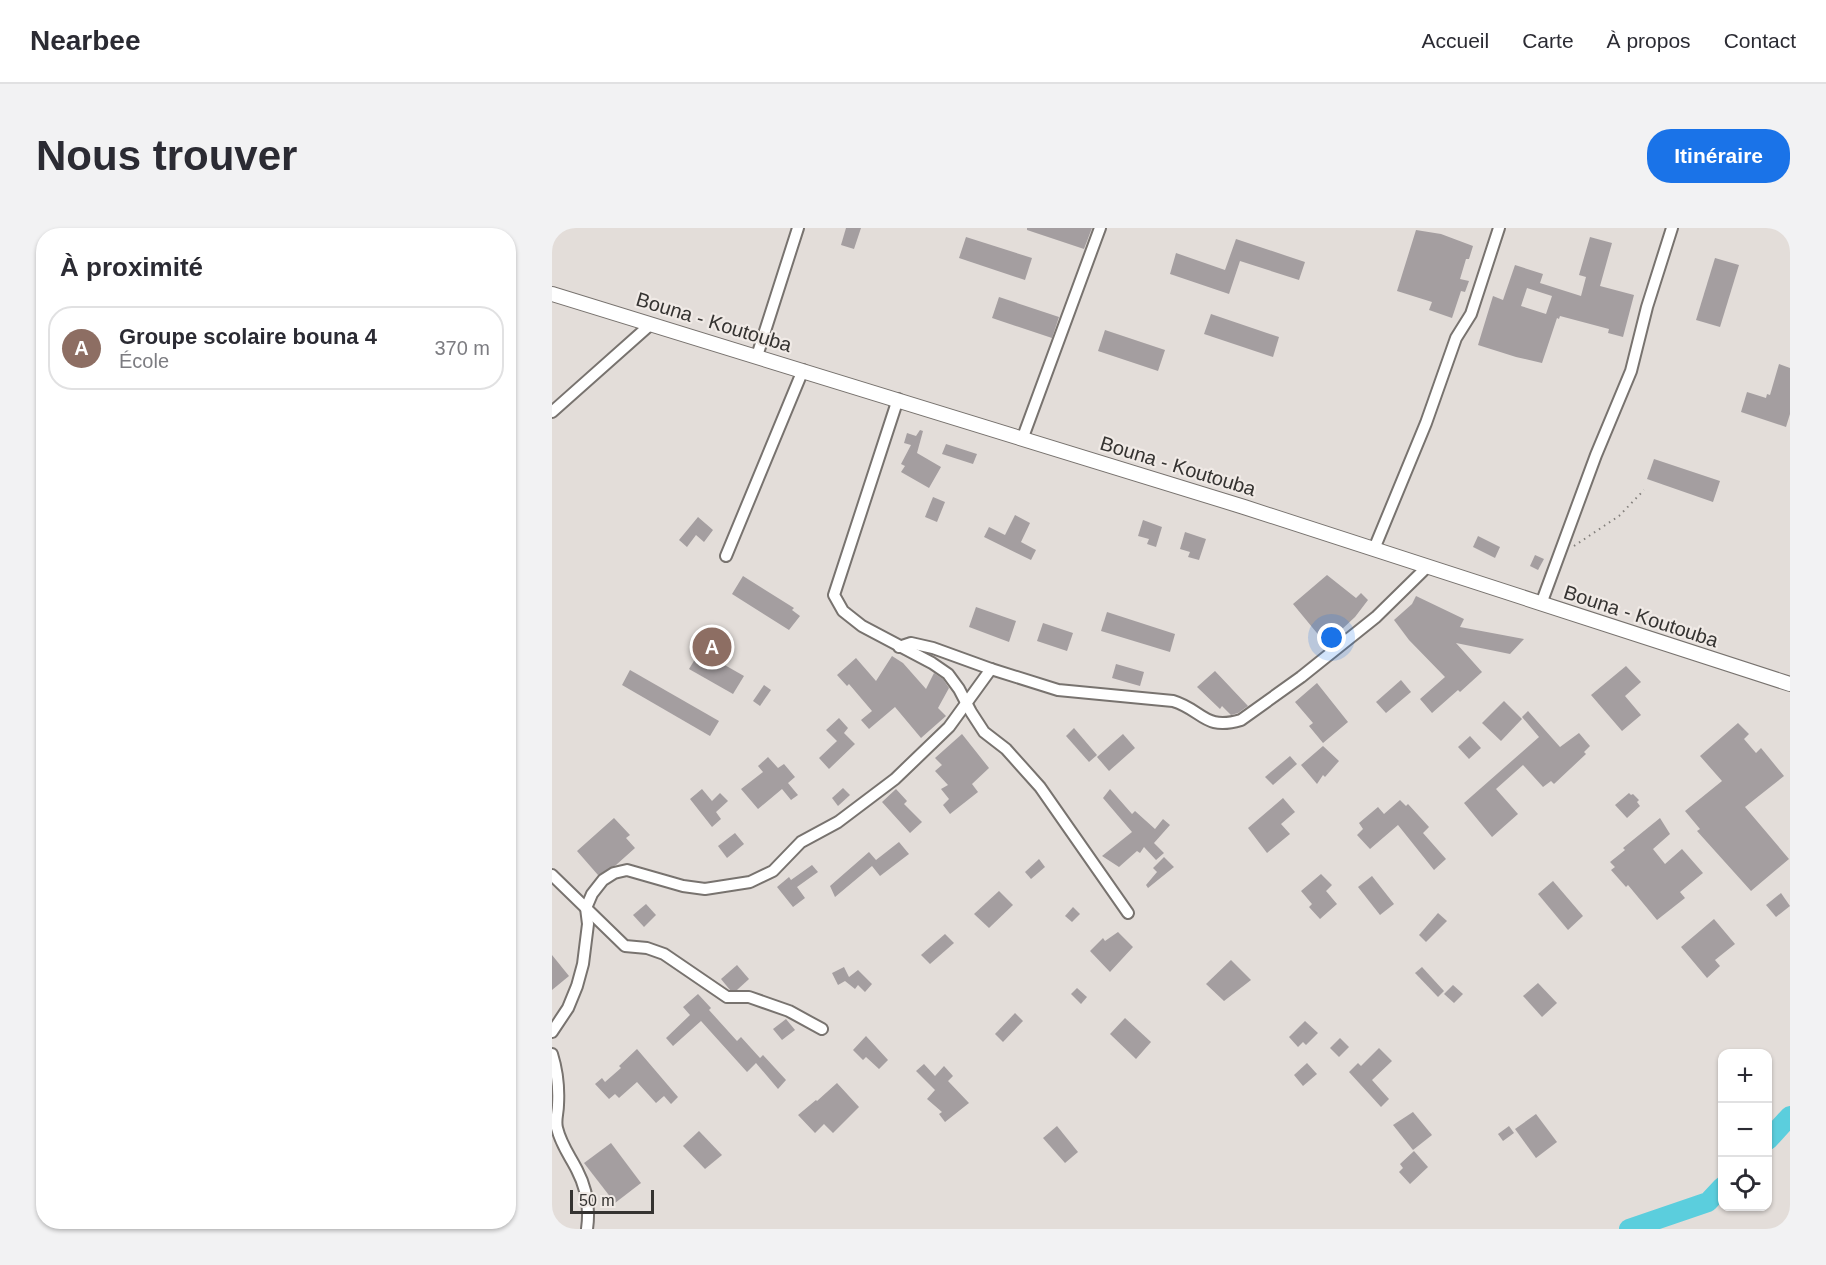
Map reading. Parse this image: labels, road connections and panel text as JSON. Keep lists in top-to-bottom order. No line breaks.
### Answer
{"streets":{"main road":["Bouna - Koutouba"]},"scale_bar":"50 m","page":{"header":"Nearbee","nav":["Accueil","Carte","À propos","Contact"],"buttons":"Itinéraire","title":"Nous trouver","heading":"À proximité","list":[{"mark":"A","name":"Groupe scolaire bouna 4","note":"École","value":"370 m"}],"pins":"A","map_buttons":["+","−"],"scale":"50 m"}}
